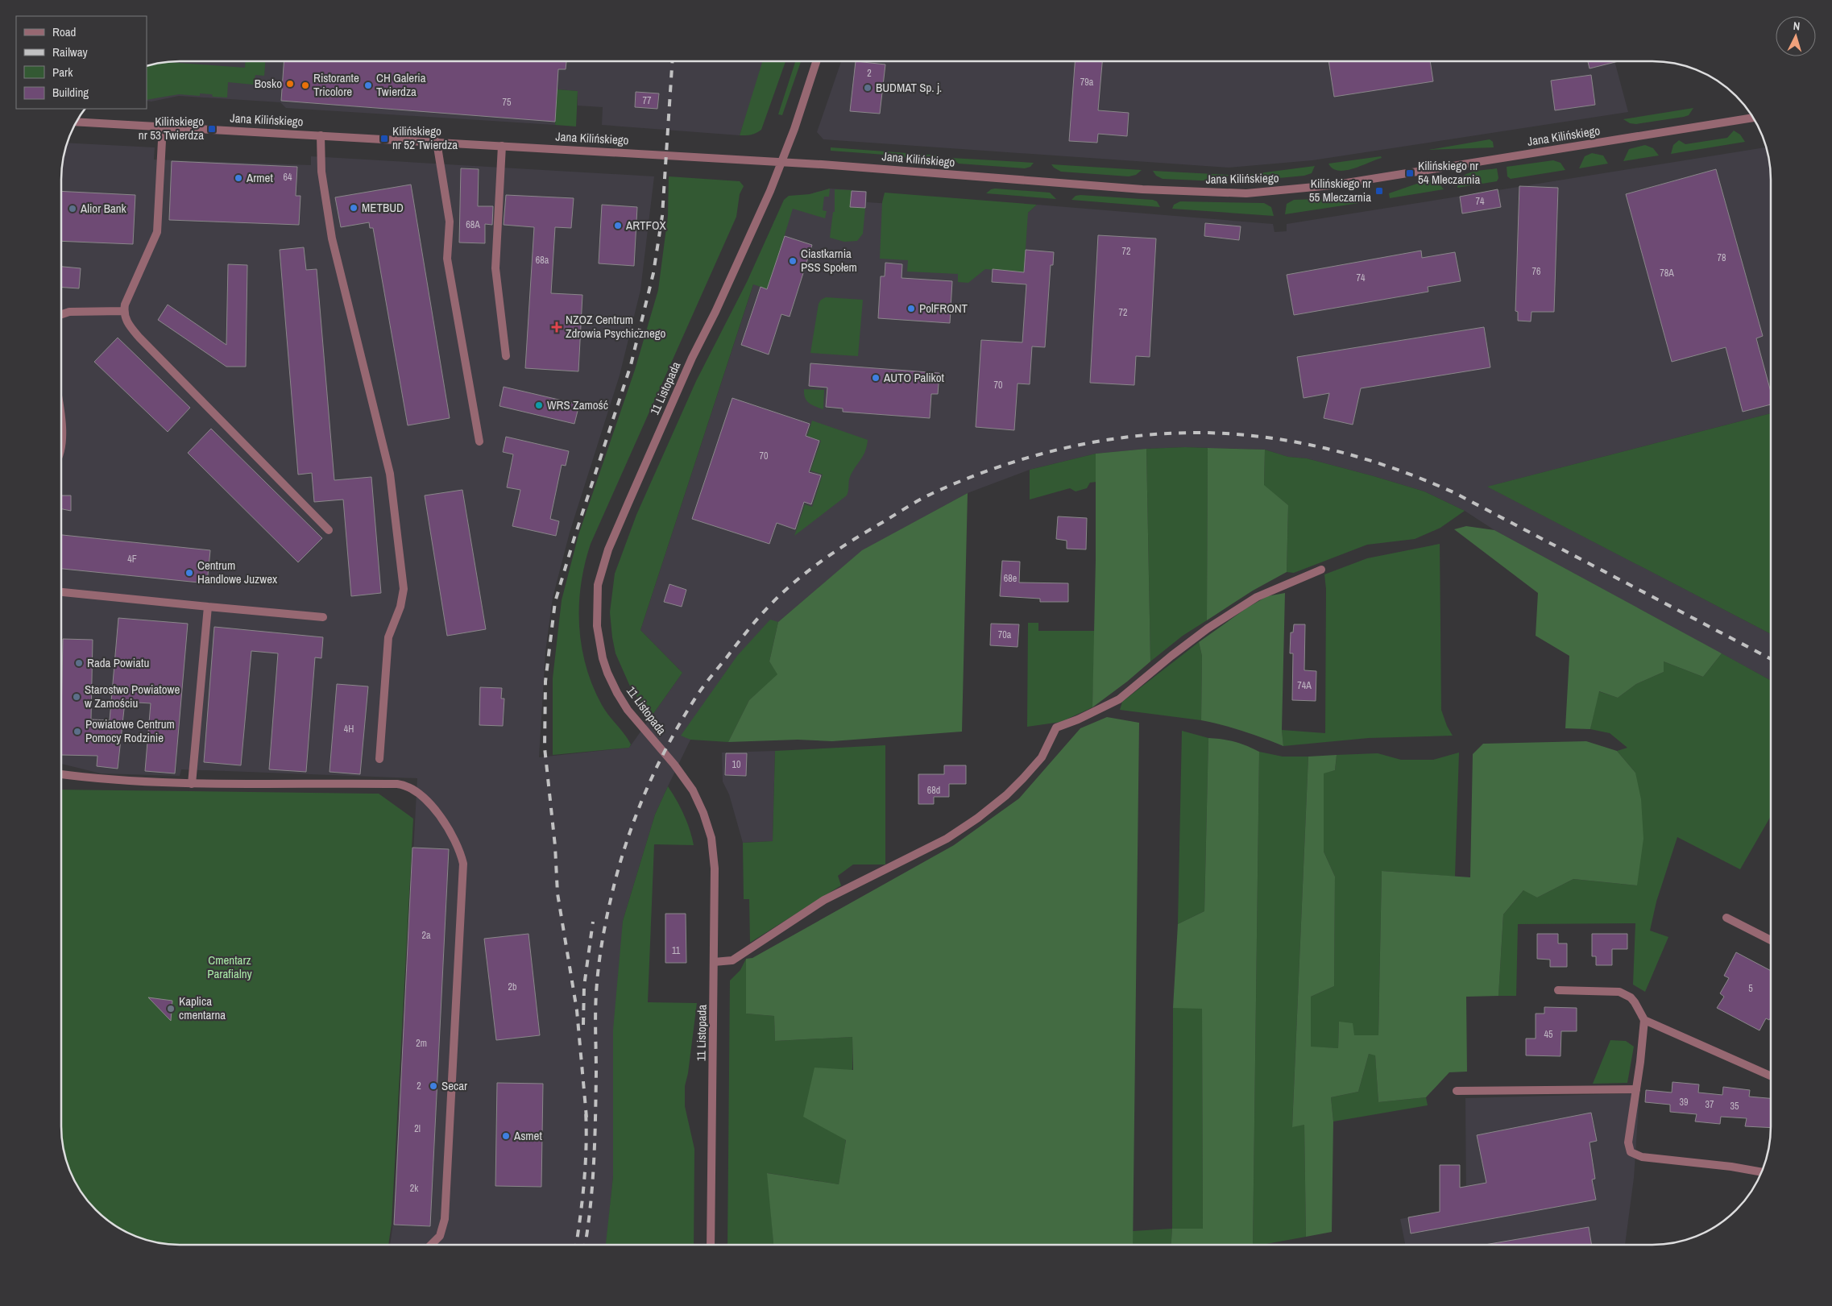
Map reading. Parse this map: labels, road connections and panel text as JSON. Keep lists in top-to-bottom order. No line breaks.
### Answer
{"streets":{"street":["Jana Kilińskiego","11 Listopada"]},"crossings":[["Jana Kilińskiego","11 Listopada"]],"parks":["Cmentarz Parafialny"],"places":{"other":["Bosko","Ristorante Tricolore","CH Galeria Twierdza","BUDMAT Sp. j.","Armet","METBUD","Alior Bank","ARTFOX","Ciastkarnia PSS Społem","PolFRONT","AUTO Palikot","WRS Zamość","Centrum Handlowe Juzwex","Rada Powiatu","Starostwo Powiatowe w Zamościu","Powiatowe Centrum Pomocy Rodzinie","Kaplica cmentarna","Secar","Asmet"],"transit":["Kilińskiego nr 53 Twierdza","Kilińskiego nr 52 Twierdza","Kilińskiego nr 54 Mleczarnia","Kilińskiego nr 55 Mleczarnia"],"health":["NZOZ Centrum Zdrowia Psychicznego"]},"house_numbers":["2","79a","77","75","64","74","68A","72","78","68a","76","78A","74","72","70","70","4F","68e","70a","74A","4H","10","68d","2a","11","2b","5","45","2m","2","39","37","35","2l","2k"],"legend":["Road","Railway","Park","Building"],"north":"top"}
